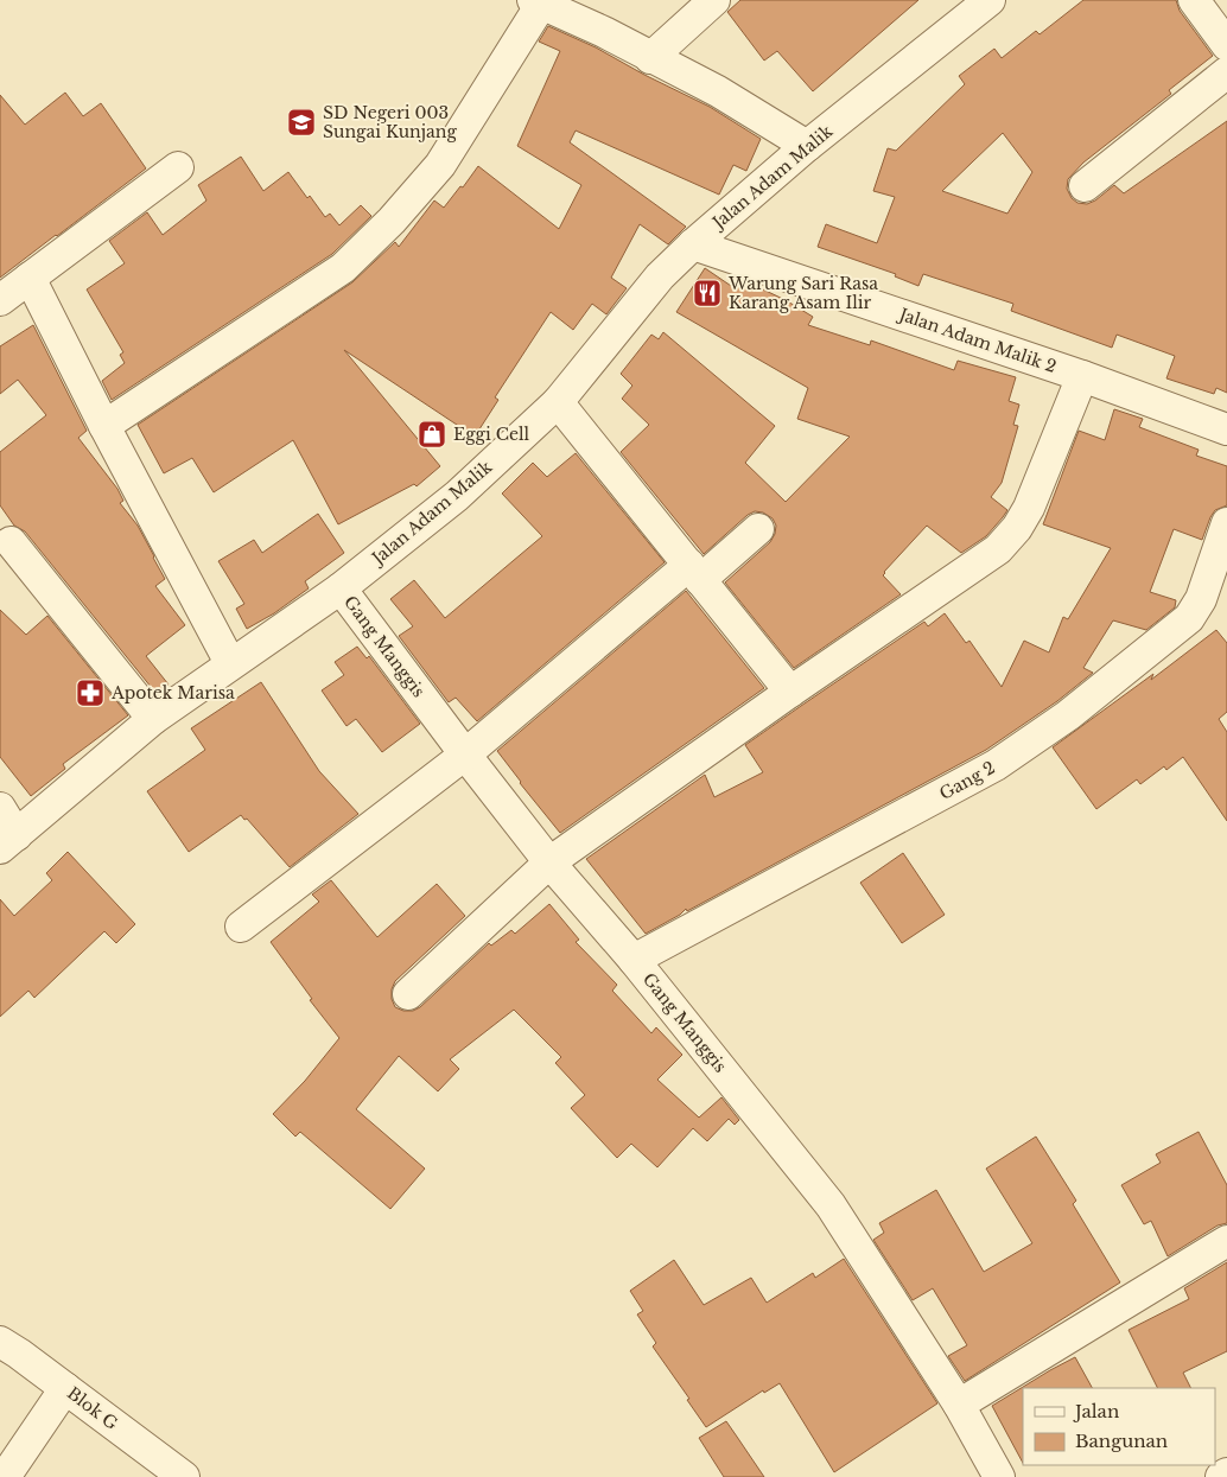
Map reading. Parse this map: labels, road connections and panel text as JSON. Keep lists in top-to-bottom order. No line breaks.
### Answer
{"streets":{"street":["Jalan Adam Malik","Jalan Adam Malik 2","Gang Manggis","Gang 2","Blok G"]},"crossings":[["Jalan Adam Malik","Jalan Adam Malik 2"],["Jalan Adam Malik","Gang Manggis"],["Gang Manggis","Gang 2"]],"places":{"school or university":["SD Negeri 003 Sungai Kunjang"],"restaurant":["Warung Sari Rasa Karang Asam Ilir"],"shop":["Eggi Cell"],"pharmacy":["Apotek Marisa"]},"legend":["Jalan","Bangunan"]}
